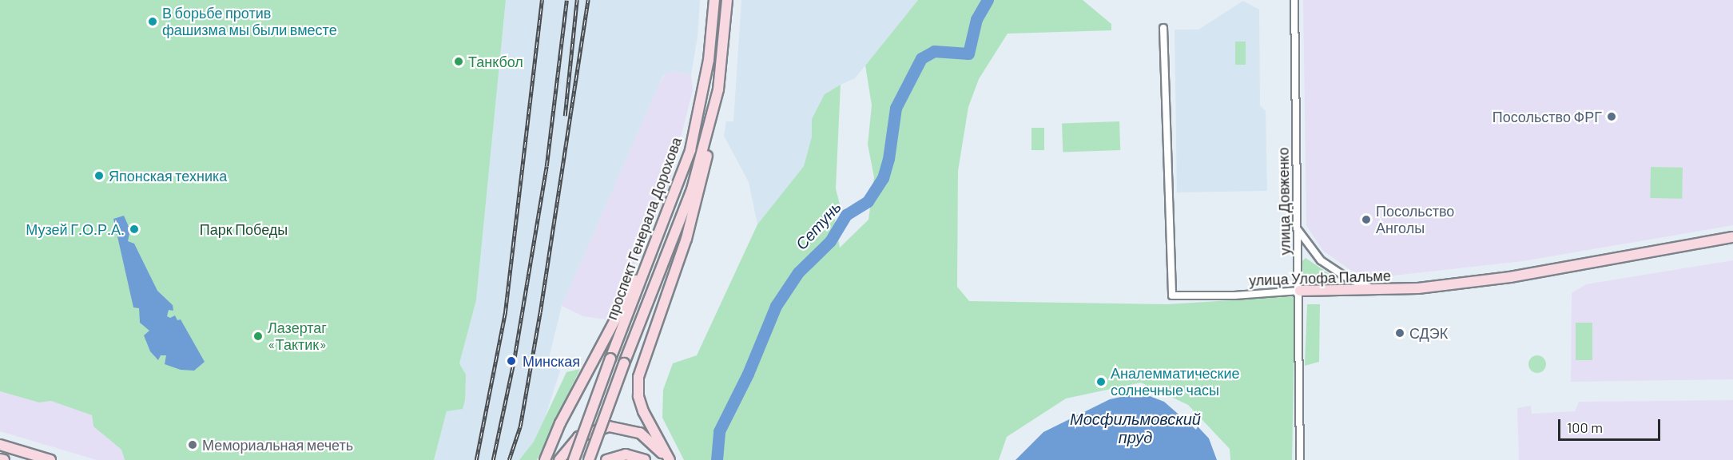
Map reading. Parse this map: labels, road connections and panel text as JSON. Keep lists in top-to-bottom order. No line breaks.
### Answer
{"streets":{"main road":["проспект Генерала Дорохова","улица Улофа Пальме"],"street":["улица Довженко"]},"crossings":[["улица Довженко","улица Улофа Пальме"]],"water":["Сетунь","Мосфильмовский пруд"],"parks":["Парк Победы"],"places":["В борьбе против фашизма мы были вместе","Танкбол","Посольство ФРГ","Японская техника","Посольство Анголы","Музей Г.О.Р.А.","СДЭК","Лазертаг «Тактик»","Минская","Аналемматические солнечные часы","Мемориальная мечеть"],"scale_bar":"100 m"}
